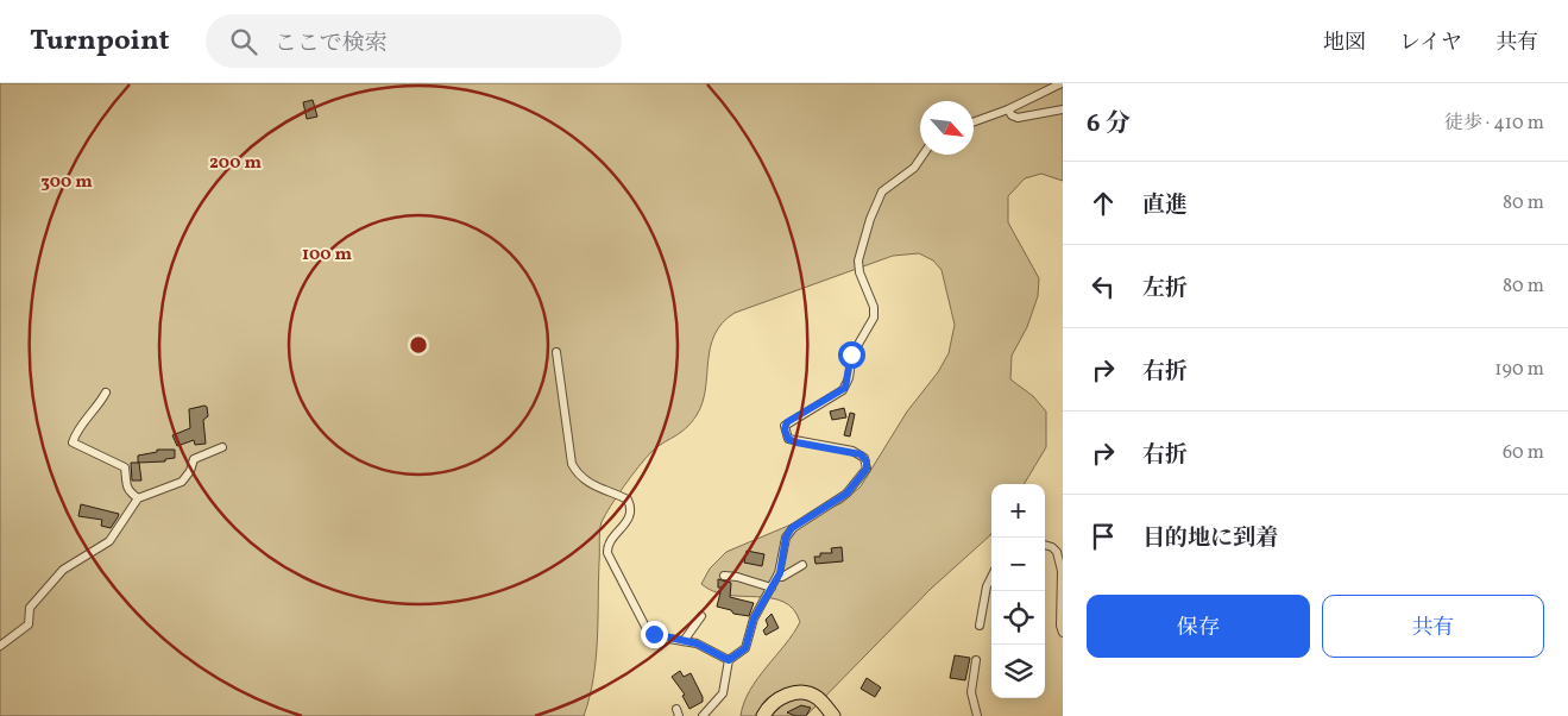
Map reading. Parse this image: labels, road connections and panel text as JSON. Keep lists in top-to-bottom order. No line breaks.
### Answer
{"north":"bottom right","page":{"header":"Turnpoint","search":"ここで検索","nav":["地図","レイヤ","共有"],"heading":["6 分","徒歩 · 410 m"],"list":[["直進","80 m"],["左折","80 m"],["右折","190 m"],["右折","60 m"],"目的地に到着"],"map_buttons":["+","−"],"buttons":["保存","共有"]},"rings":["200 m","300 m","100 m"]}
